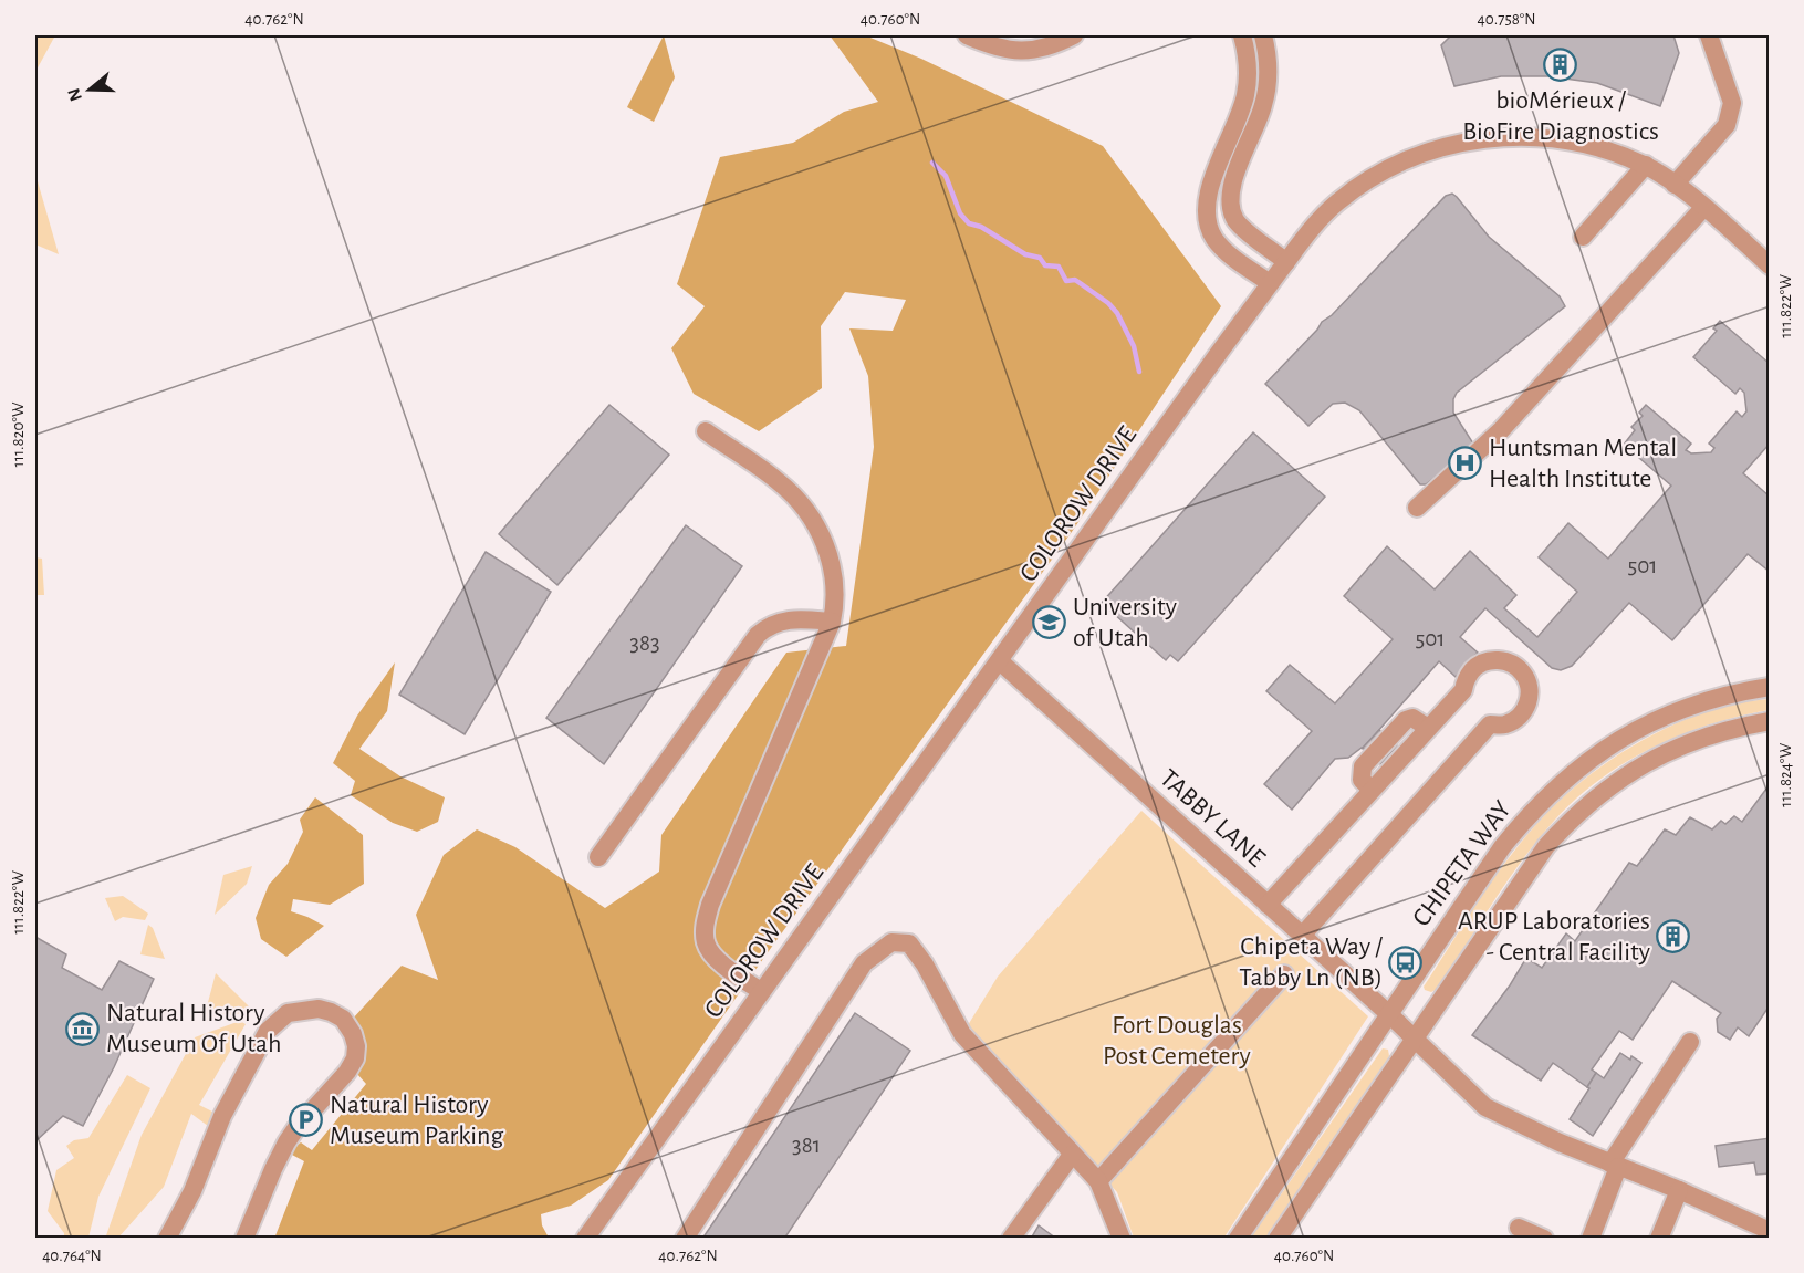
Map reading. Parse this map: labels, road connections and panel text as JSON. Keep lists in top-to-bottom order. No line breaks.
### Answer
{"streets":{"street":["COLOROW DRIVE","TABBY LANE","CHIPETA WAY"]},"crossings":[["COLOROW DRIVE","TABBY LANE"],["TABBY LANE","CHIPETA WAY"]],"parks":["Fort Douglas Post Cemetery"],"places":{"building":["bioMérieux / BioFire Diagnostics","ARUP Laboratories - Central Facility"],"hospital":["Huntsman Mental Health Institute"],"school or university":["University of Utah"],"bus stop":["Chipeta Way / Tabby Ln (NB)"],"museum":["Natural History Museum Of Utah"],"parking":["Natural History Museum Parking"]},"house_numbers":["501","501","383","381"],"north":"left","coordinates":["40.762°N","40.760°N","40.758°N","111.822°W","111.820°W","111.824°W","40.764°N"]}
